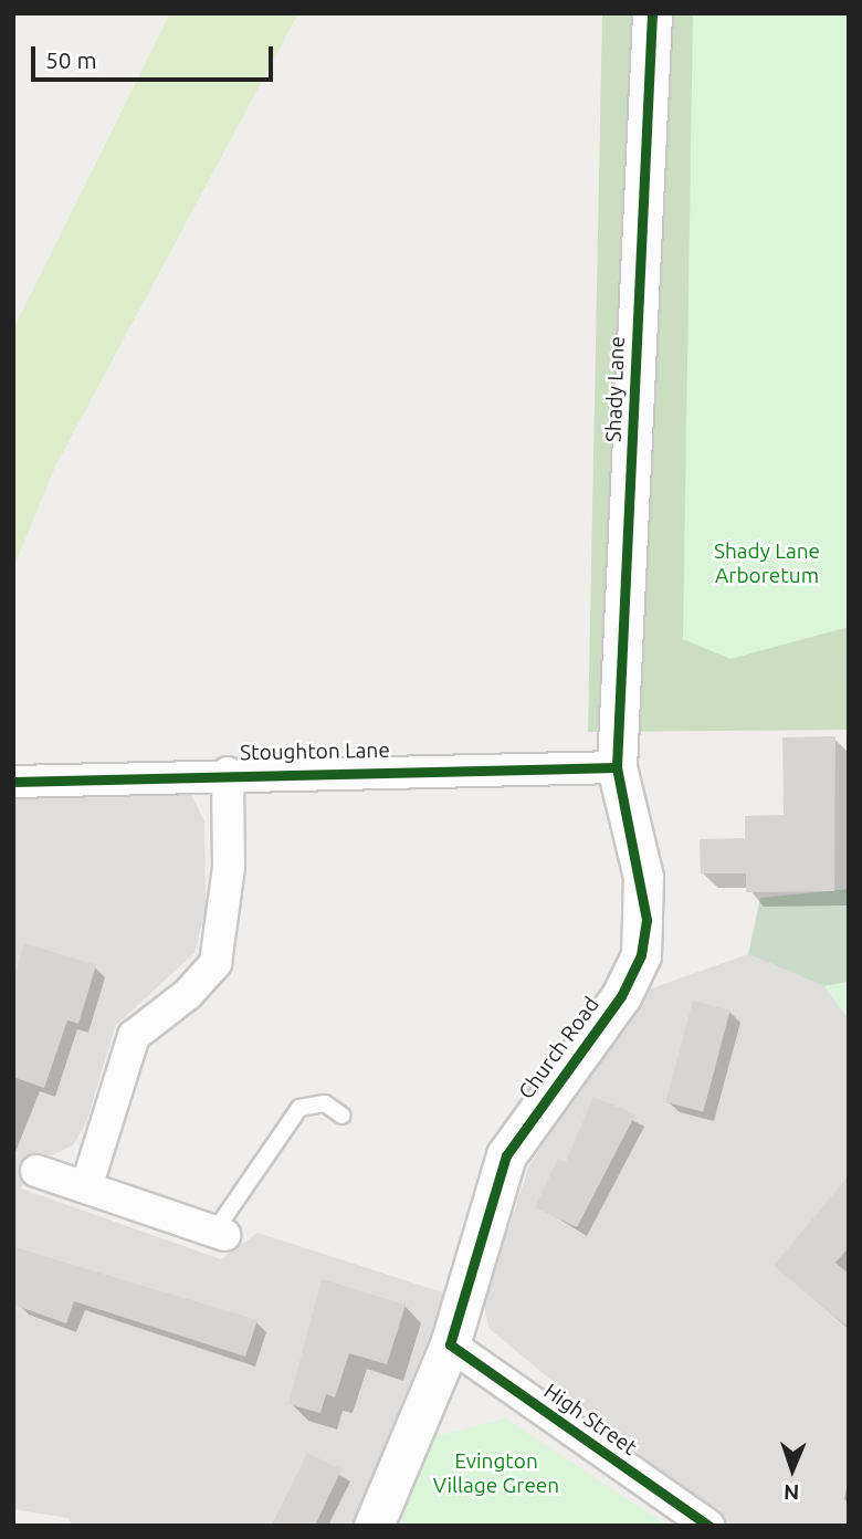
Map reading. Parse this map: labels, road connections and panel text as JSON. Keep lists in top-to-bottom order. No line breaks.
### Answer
{"streets":{"street":["Shady Lane","Stoughton Lane","Church Road","High Street"]},"crossings":[["Shady Lane","Stoughton Lane"],["Shady Lane","Church Road"],["Stoughton Lane","Church Road"],["Church Road","High Street"]],"parks":["Shady Lane Arboretum","Evington Village Green"],"scale_bar":"50 m","north":"bottom"}
